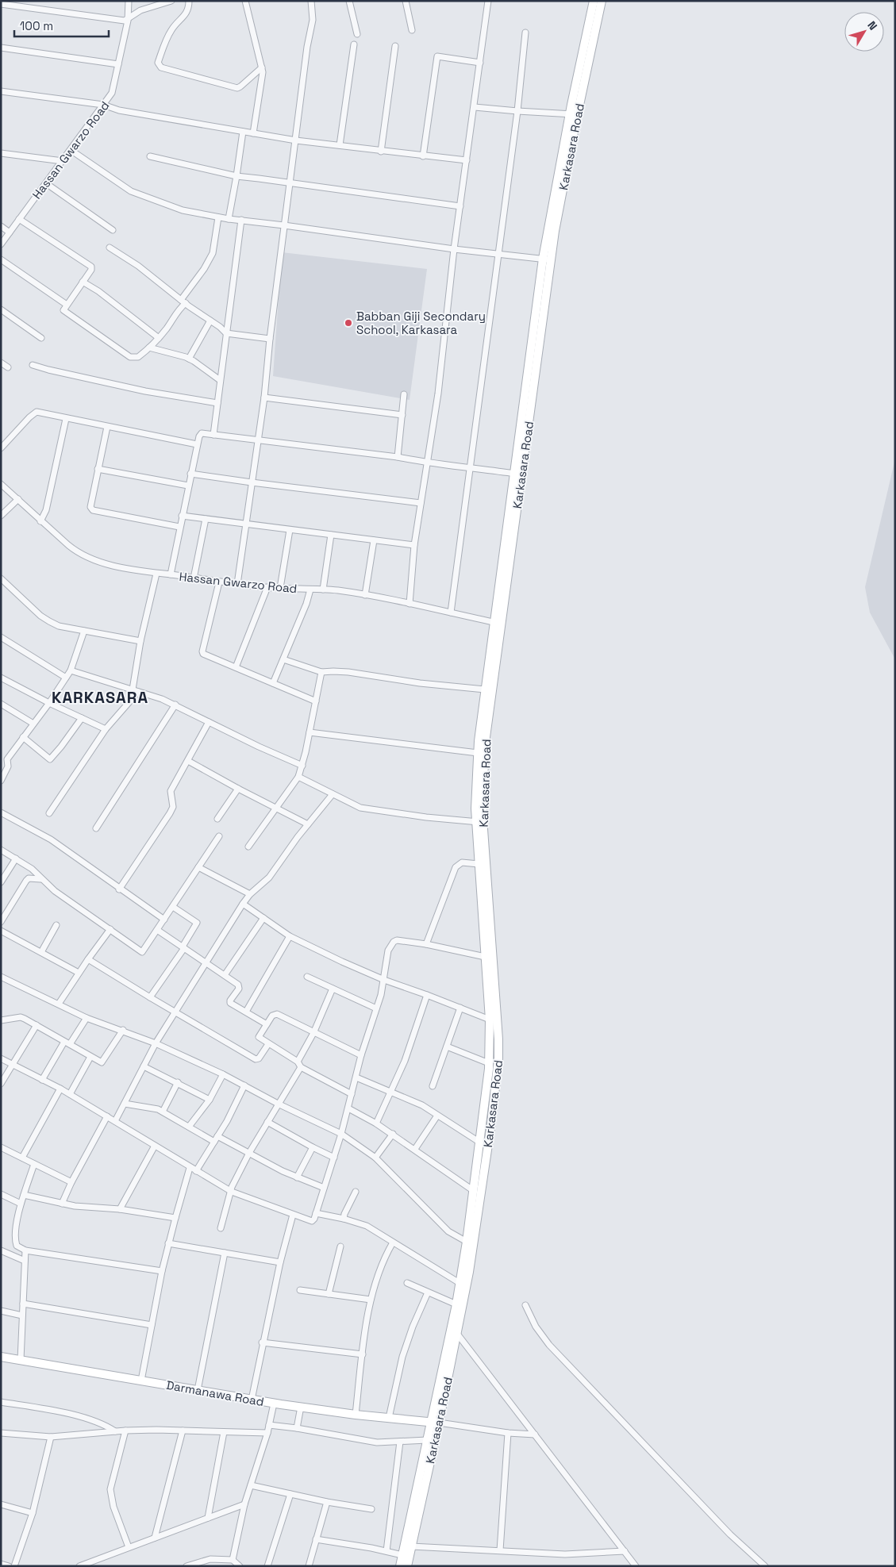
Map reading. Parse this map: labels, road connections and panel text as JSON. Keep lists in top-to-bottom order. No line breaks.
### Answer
{"streets":{"main road":["Karkasara Road","Darmanawa Road"],"street":["Hassan Gwarzo Road"]},"crossings":[["Karkasara Road","Hassan Gwarzo Road"],["Karkasara Road","Darmanawa Road"]],"districts":["KARKASARA"],"places":["Babban Giji Secondary School, Karkasara"],"scale_bar":"100 m","north":"top right"}
